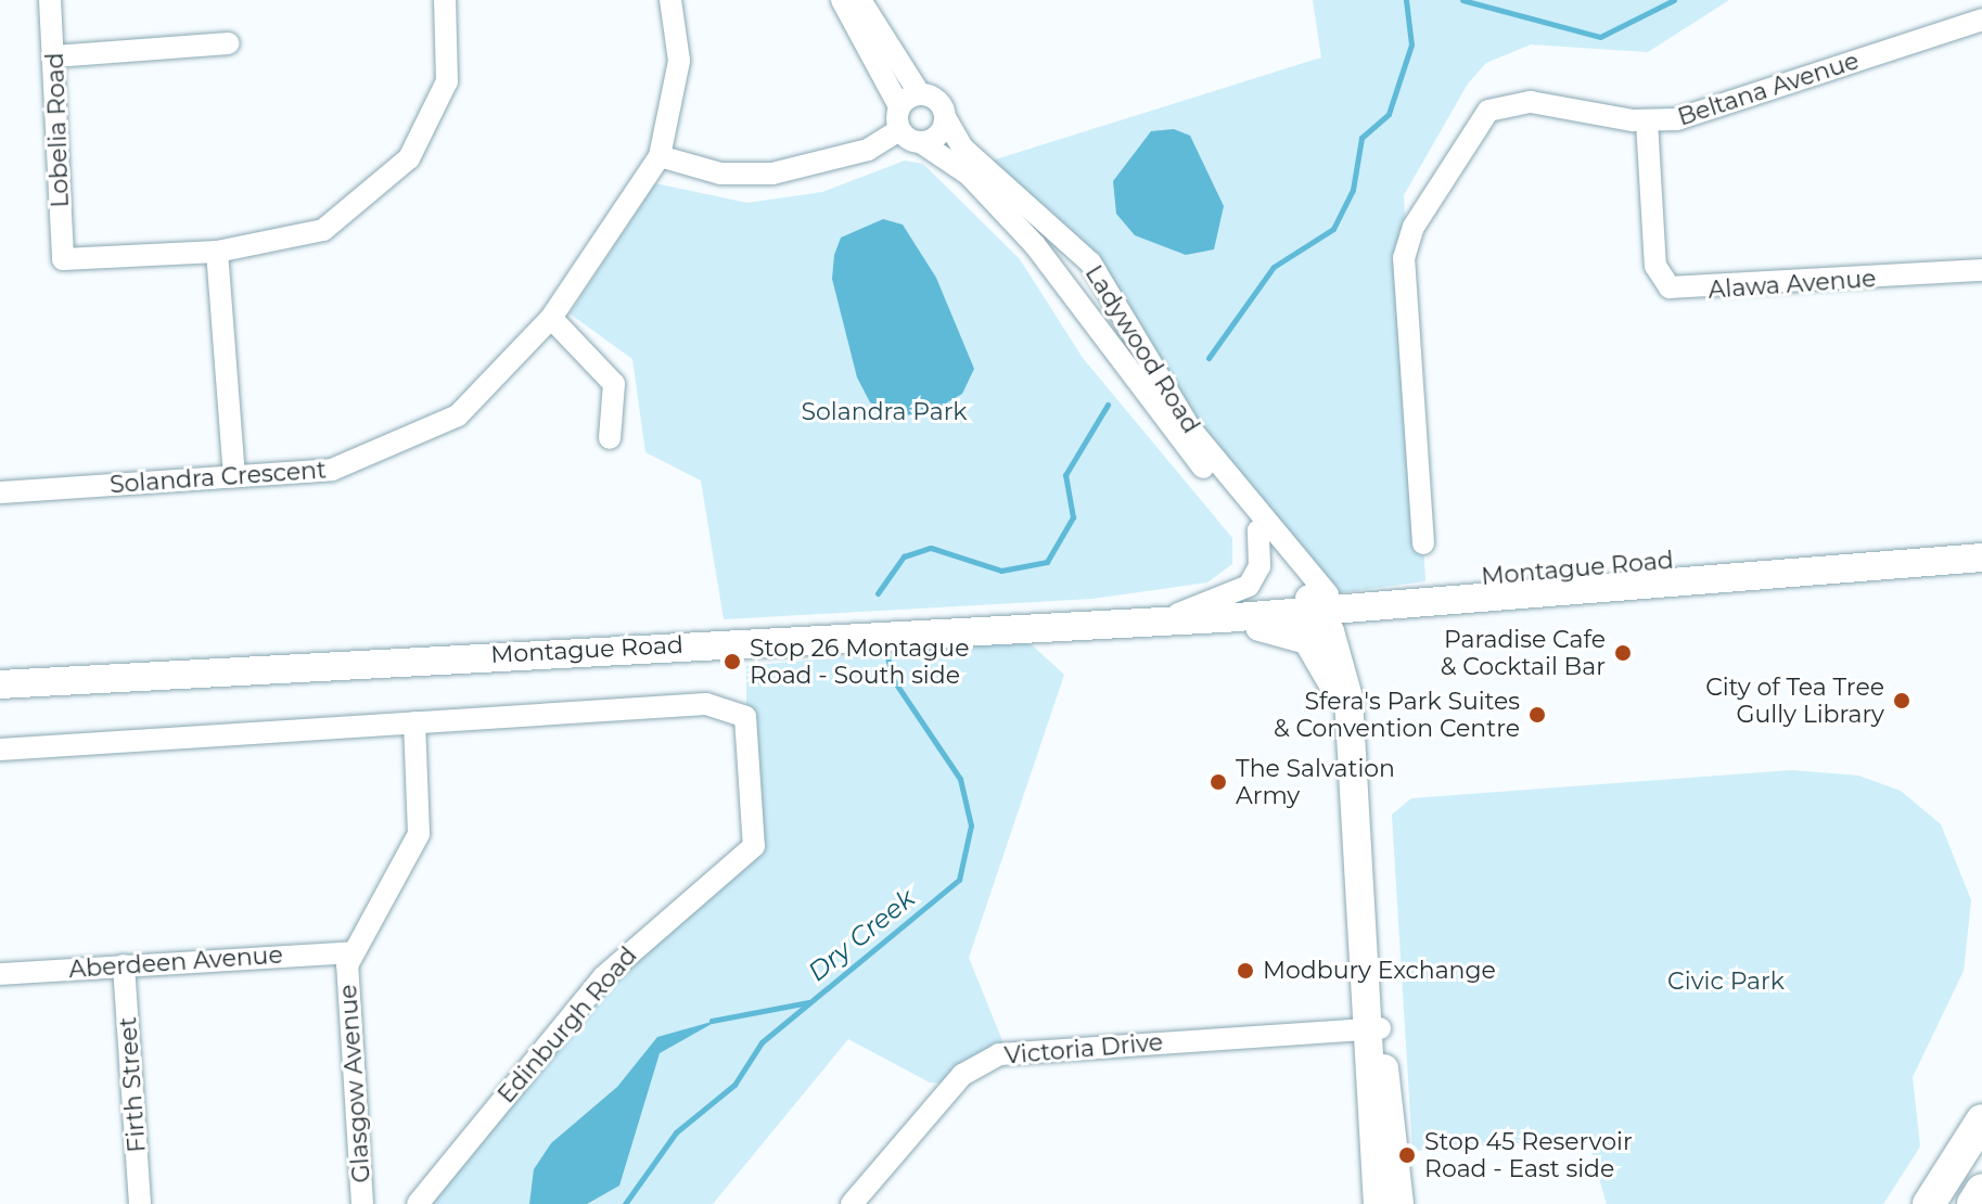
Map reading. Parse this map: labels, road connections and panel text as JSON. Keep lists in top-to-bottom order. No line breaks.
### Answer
{"streets":{"main road":["Montague Road"],"street":["Beltana Avenue","Lobelia Road","Alawa Avenue","Ladywood Road","Solandra Crescent","Aberdeen Avenue","Edinburgh Road","Victoria Drive","Glasgow Avenue","Firth Street"]},"crossings":[["Beltana Avenue","Alawa Avenue"],["Ladywood Road","Montague Road"],["Aberdeen Avenue","Glasgow Avenue"],["Aberdeen Avenue","Firth Street"],["Edinburgh Road","Glasgow Avenue"]],"water":["Dry Creek"],"parks":["Solandra Park","Civic Park"],"places":["Paradise Cafe & Cocktail Bar","Stop 26 Montague Road - South side","City of Tea Tree Gully Library","Sfera's Park Suites & Convention Centre","The Salvation Army","Modbury Exchange","Stop 45 Reservoir Road - East side"]}
